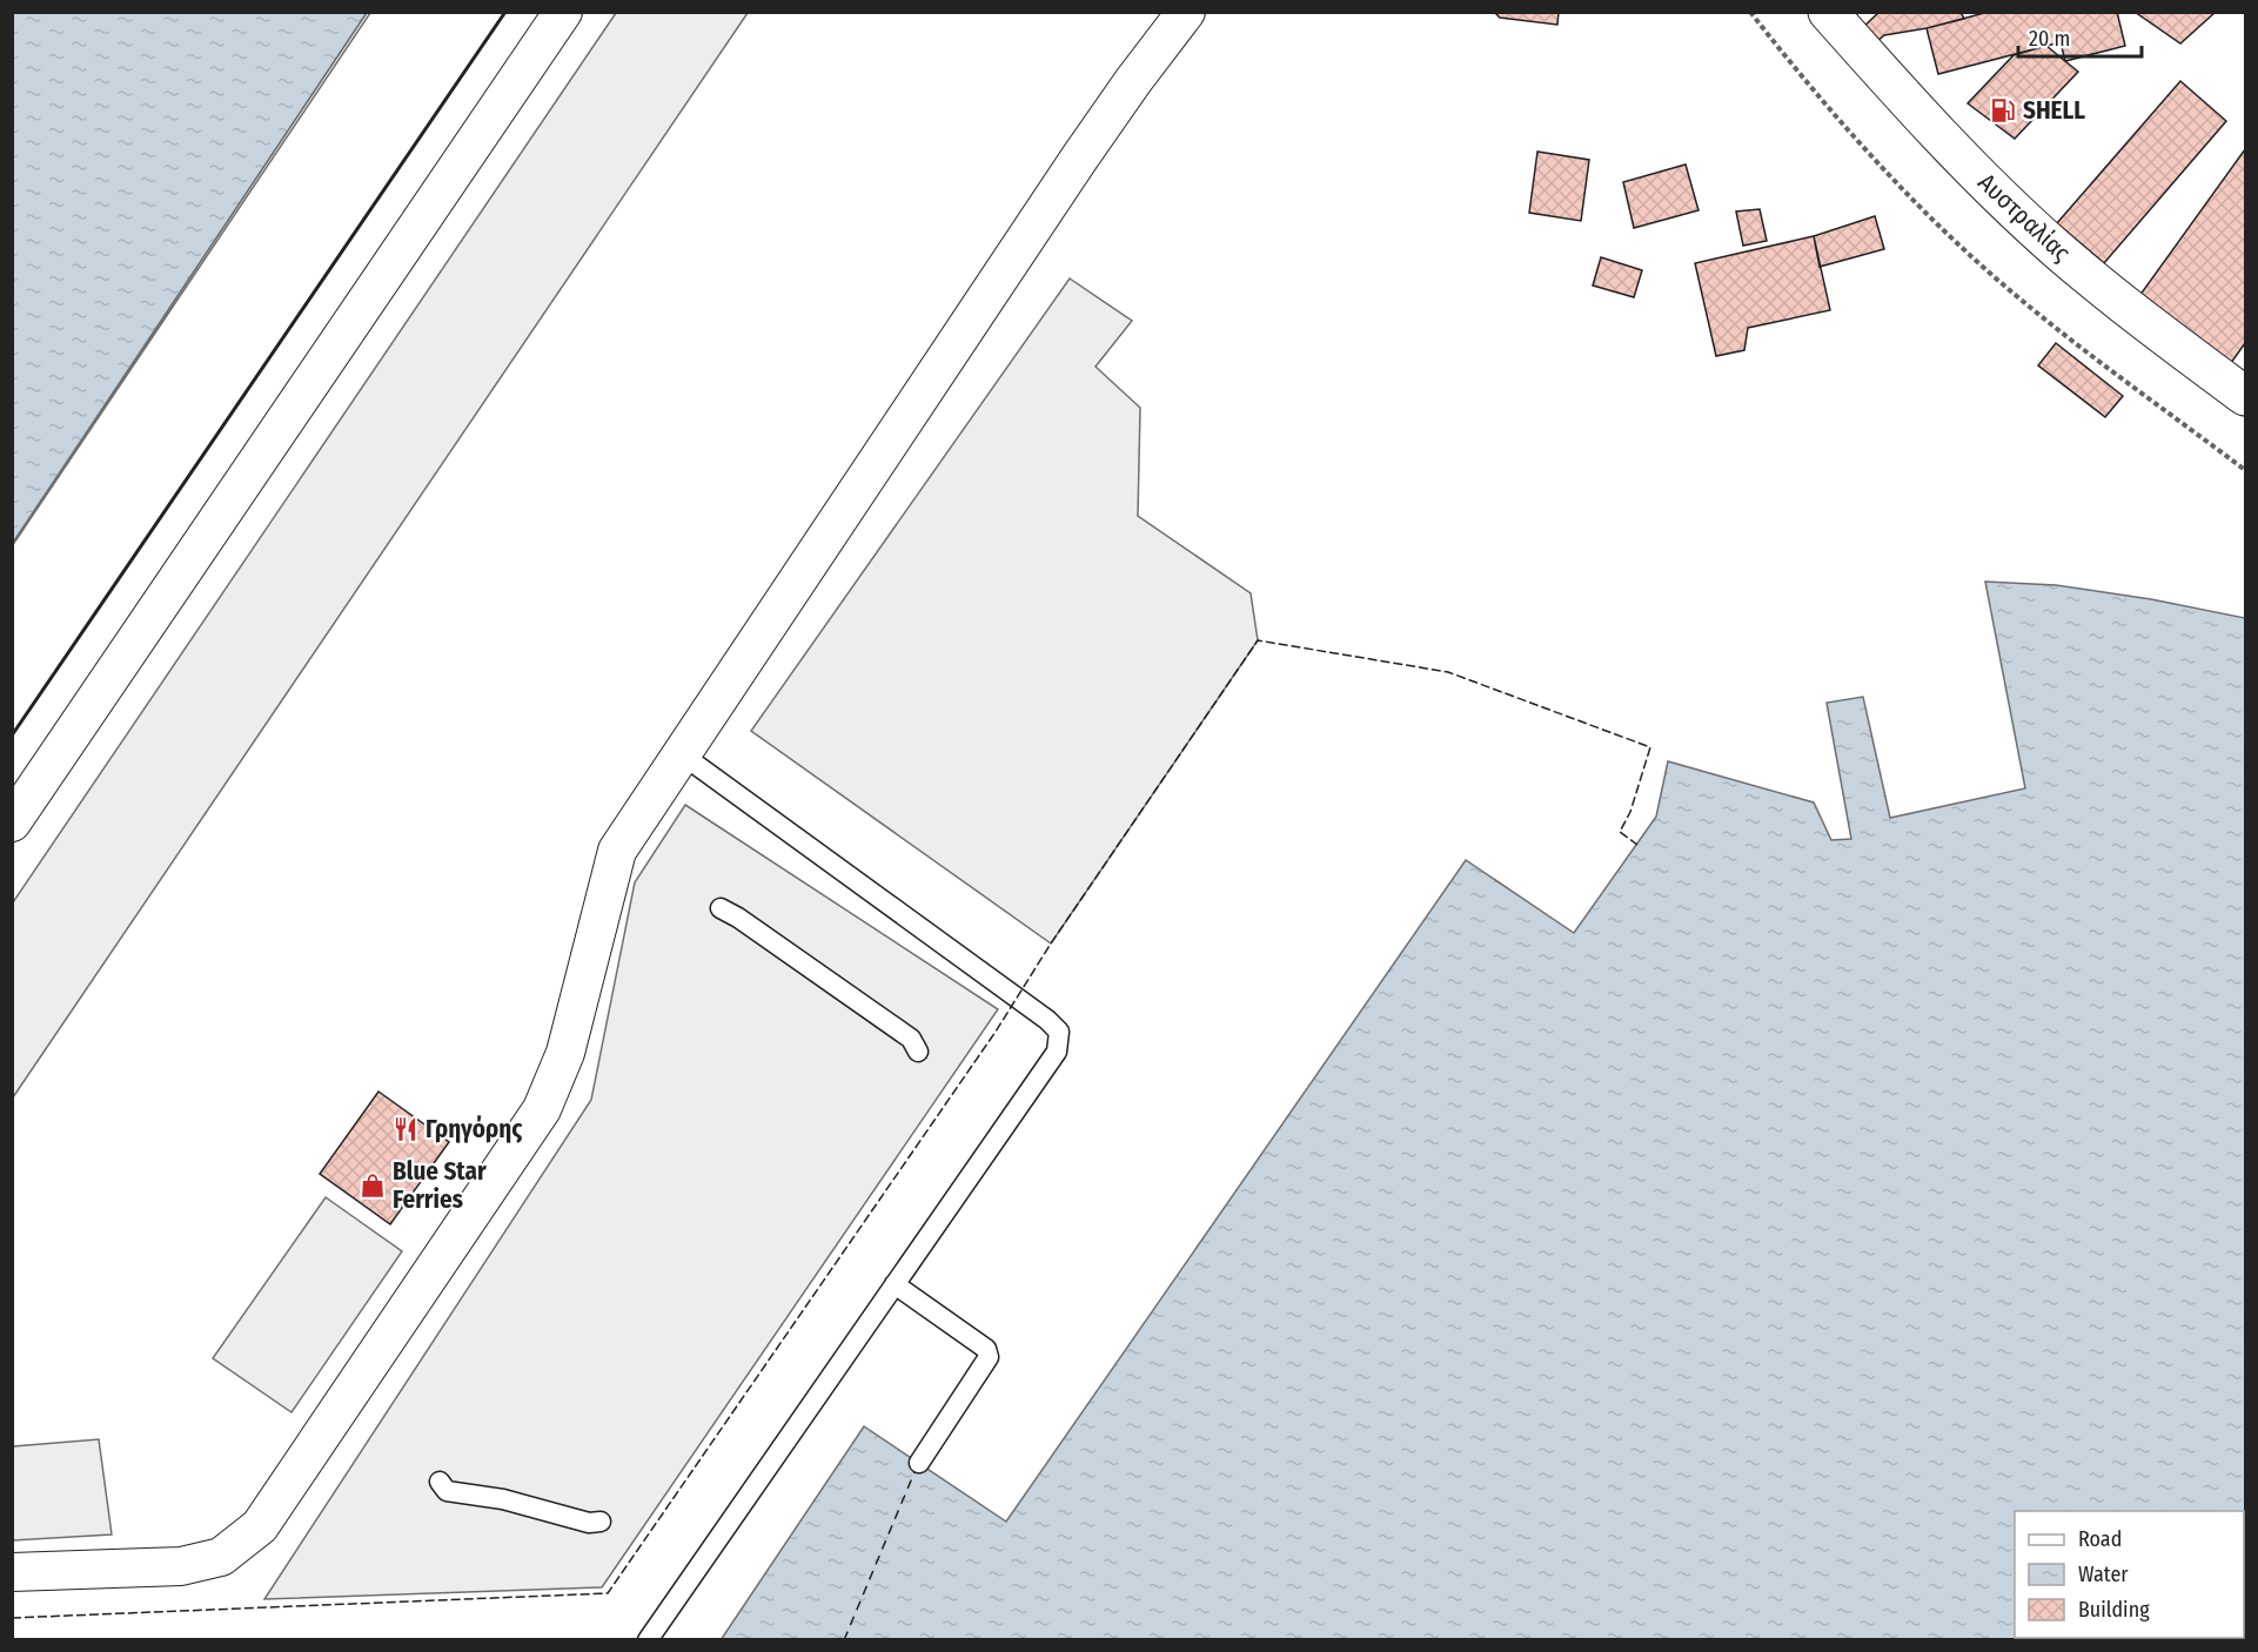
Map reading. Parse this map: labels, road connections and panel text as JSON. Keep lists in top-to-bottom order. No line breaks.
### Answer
{"streets":{"main road":["Αυστραλίας"]},"places":{"fuel station":["SHELL"],"restaurant":["Γρηγόρης"],"shop":["Blue Star Ferries"]},"legend":["Road","Water","Building"],"scale_bar":"20 m"}
